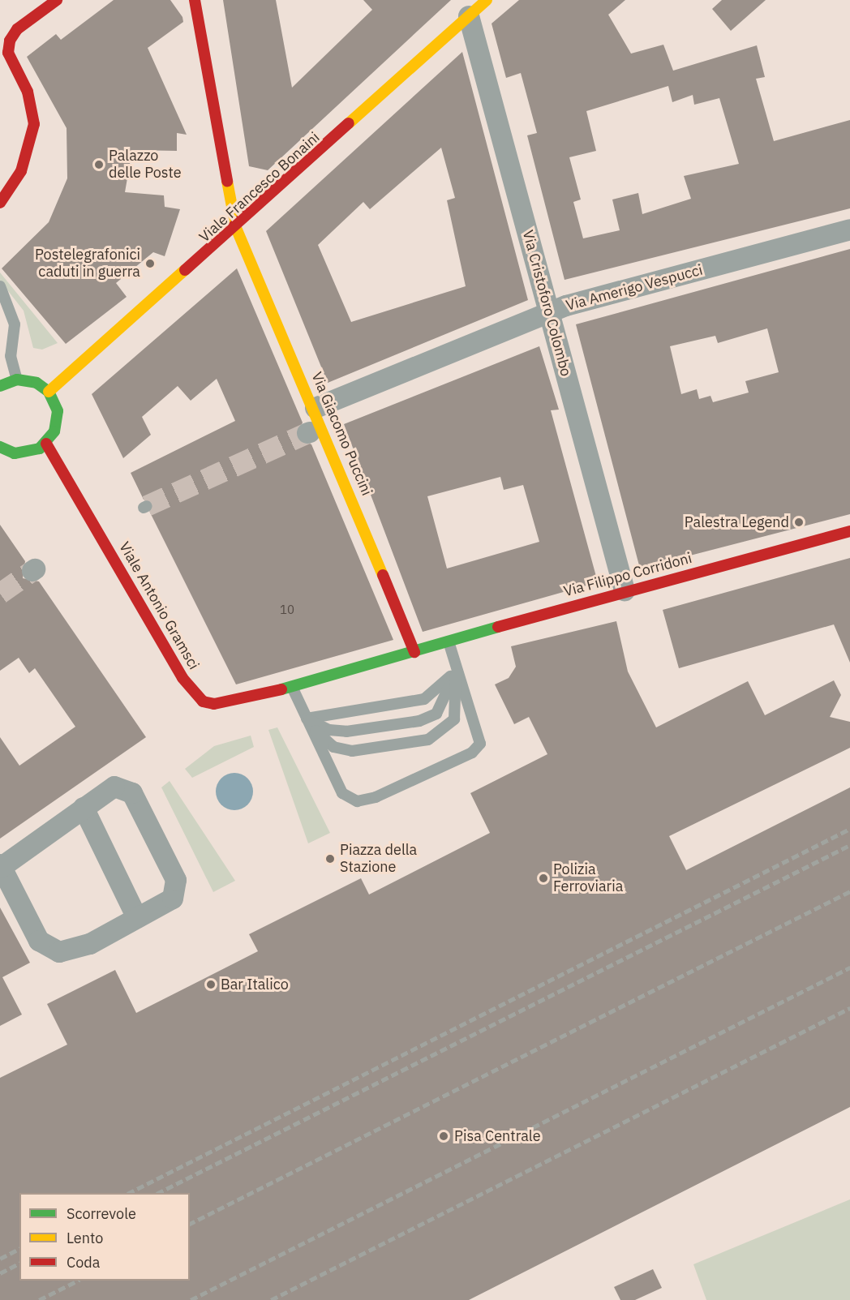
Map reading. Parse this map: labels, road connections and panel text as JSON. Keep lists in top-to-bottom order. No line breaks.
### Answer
{"streets":{"street":["Viale Francesco Bonaini","Via Amerigo Vespucci","Via Cristoforo Colombo","Via Giacomo Puccini","Via Filippo Corridoni","Viale Antonio Gramsci"]},"crossings":[["Viale Francesco Bonaini","Via Cristoforo Colombo"],["Viale Francesco Bonaini","Via Giacomo Puccini"],["Via Amerigo Vespucci","Via Cristoforo Colombo"],["Via Amerigo Vespucci","Via Giacomo Puccini"],["Via Cristoforo Colombo","Via Filippo Corridoni"],["Via Giacomo Puccini","Via Filippo Corridoni"]],"places":["Palazzo delle Poste","Postelegrafonici caduti in guerra","Palestra Legend","Piazza della Stazione","Polizia Ferroviaria","Bar Italico","Pisa Centrale"],"house_numbers":["10"],"legend":["Scorrevole","Lento","Coda"]}
